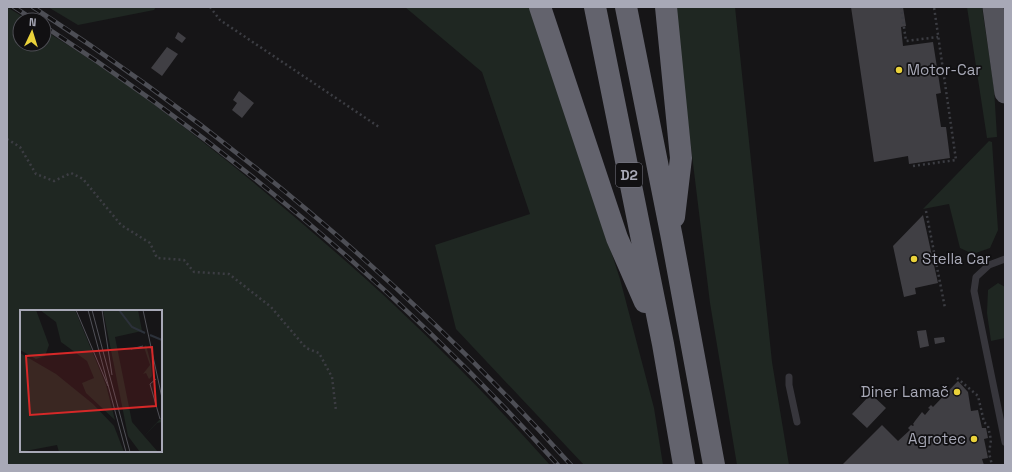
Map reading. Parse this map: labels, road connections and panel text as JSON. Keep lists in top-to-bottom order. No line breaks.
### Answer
{"streets":{"highway":["D2"]},"places":["Motor-Car","Stella Car","Diner Lamač","Agrotec"],"north":"top"}
